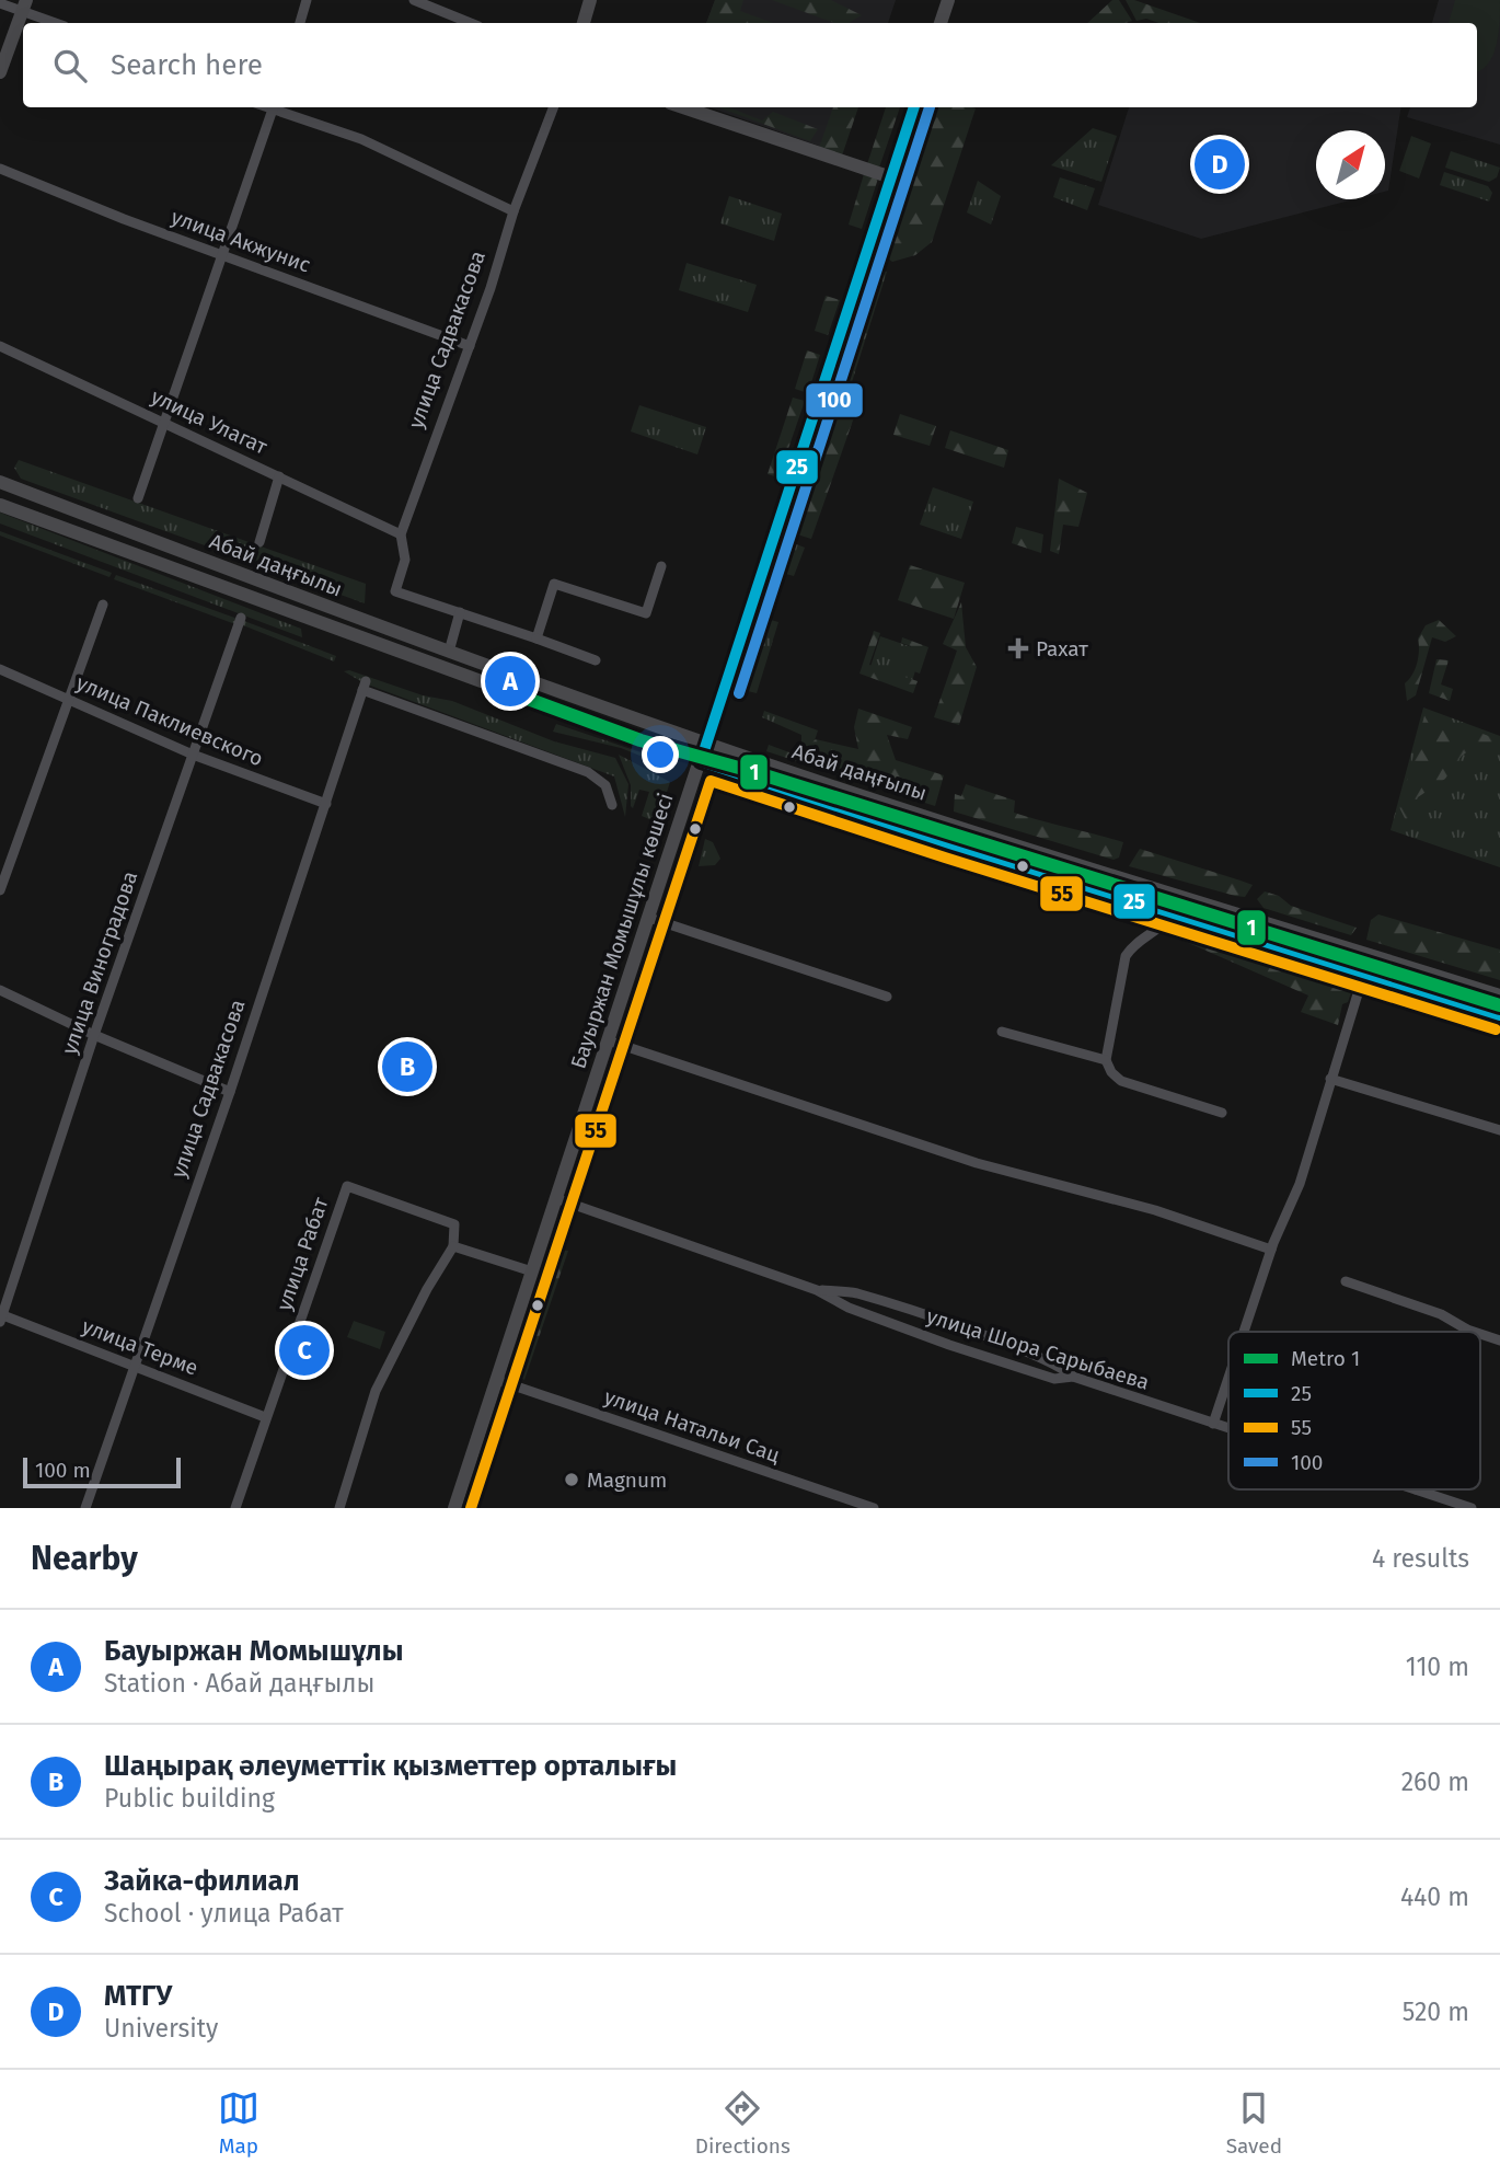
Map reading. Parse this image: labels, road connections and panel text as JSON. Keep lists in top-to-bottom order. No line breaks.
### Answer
{"streets":{"main road":["Абай даңғылы","Бауыржан Момышұлы көшесі"],"street":["улица Акжунис","улица Садвакасова","улица Улагат","улица Паклиевского","улица Виноградова","улица Рабат","улица Терме","улица Шора Сарыбаева","улица Натальи Сац"]},"crossings":[["улица Акжунис","улица Садвакасова"],["улица Садвакасова","улица Улагат"],["улица Садвакасова","улица Паклиевского"],["улица Садвакасова","улица Терме"],["Абай даңғылы","Бауыржан Момышұлы көшесі"],["улица Паклиевского","улица Виноградова"],["Бауыржан Момышұлы көшесі","улица Шора Сарыбаева"],["Бауыржан Момышұлы көшесі","улица Натальи Сац"],["улица Виноградова","улица Терме"],["улица Рабат","улица Терме"]],"places":{"health":["Рахат"],"other":["Magnum"]},"lines":["transit line 25","transit line 100","metro line 1","transit line 55"],"legend":["Metro 1","25","55","100"],"scale_bar":"100 m","north":"top right","page":{"search":"Search here","pins":["D","A","B","C"],"scale":"100 m","heading":["Nearby","4 results"],"list":[{"mark":"A","name":"Бауыржан Момышұлы","note":"Station · Абай даңғылы","value":"110 m"},{"mark":"B","name":"Шаңырақ әлеуметтік қызметтер орталығы","note":"Public building","value":"260 m"},{"mark":"C","name":"Зайка-филиал","note":"School · улица Рабат","value":"440 m"},{"mark":"D","name":"МТГУ","note":"University","value":"520 m"}],"nav":["Map","Directions","Saved"]}}
